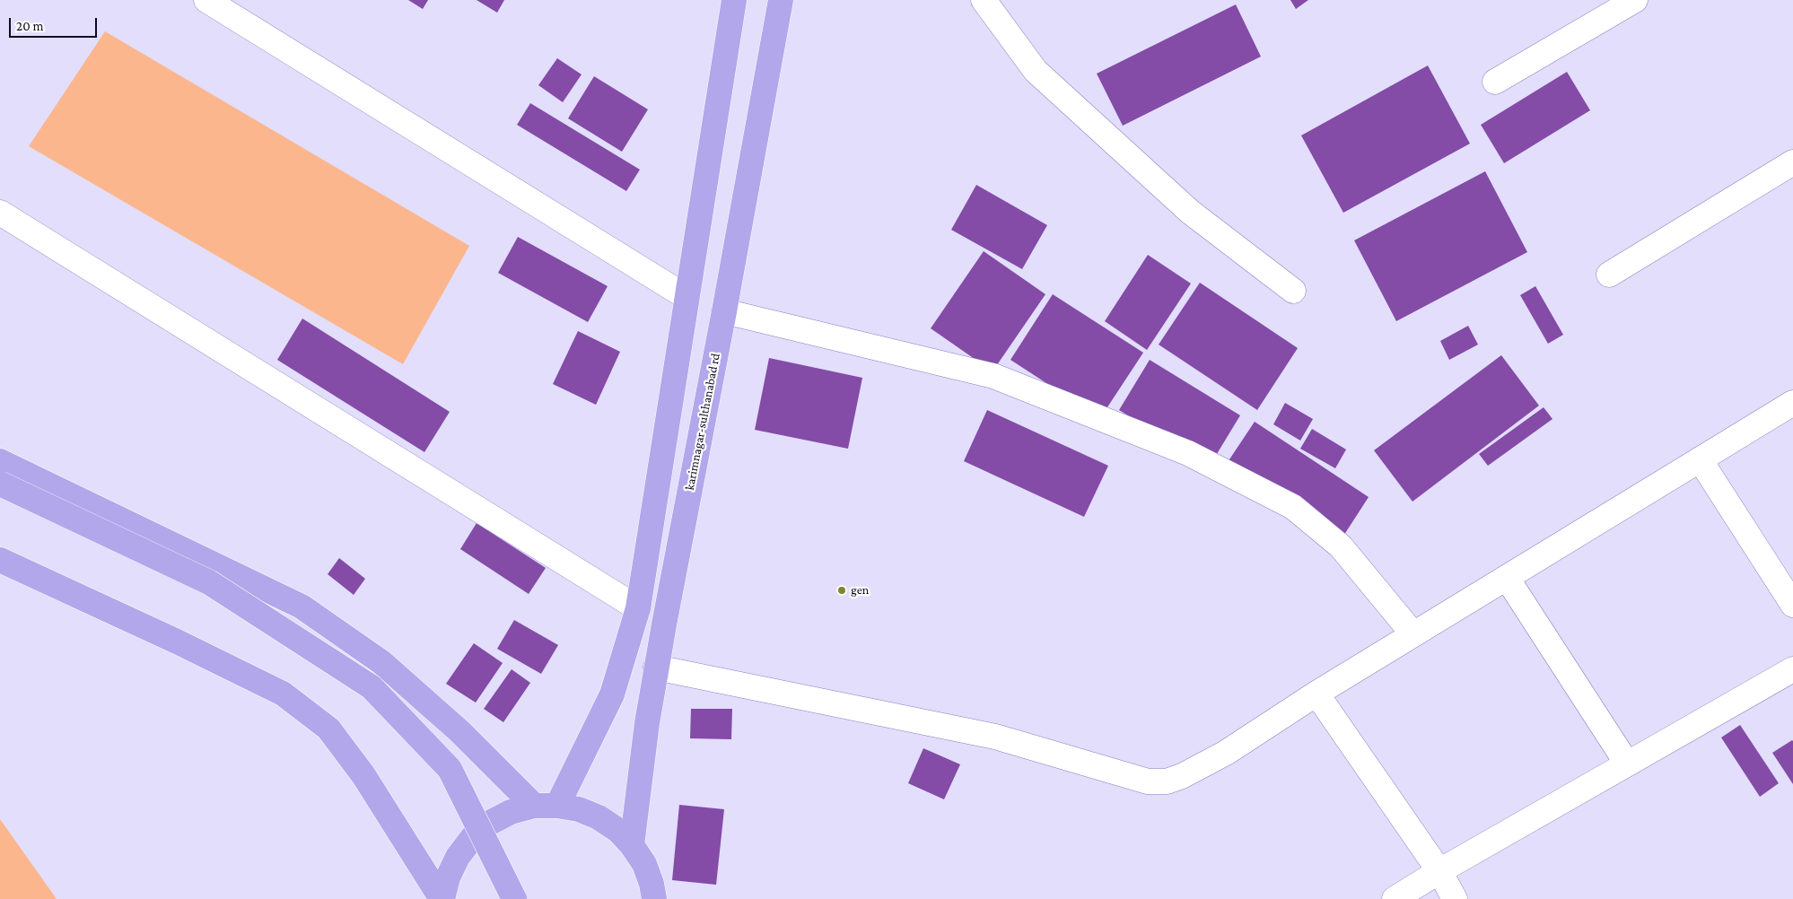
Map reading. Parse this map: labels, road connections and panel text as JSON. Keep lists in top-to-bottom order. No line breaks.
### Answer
{"streets":{"highway":["karimnagar-sulthanabad rd"]},"places":["gen"],"scale_bar":"20 m"}
